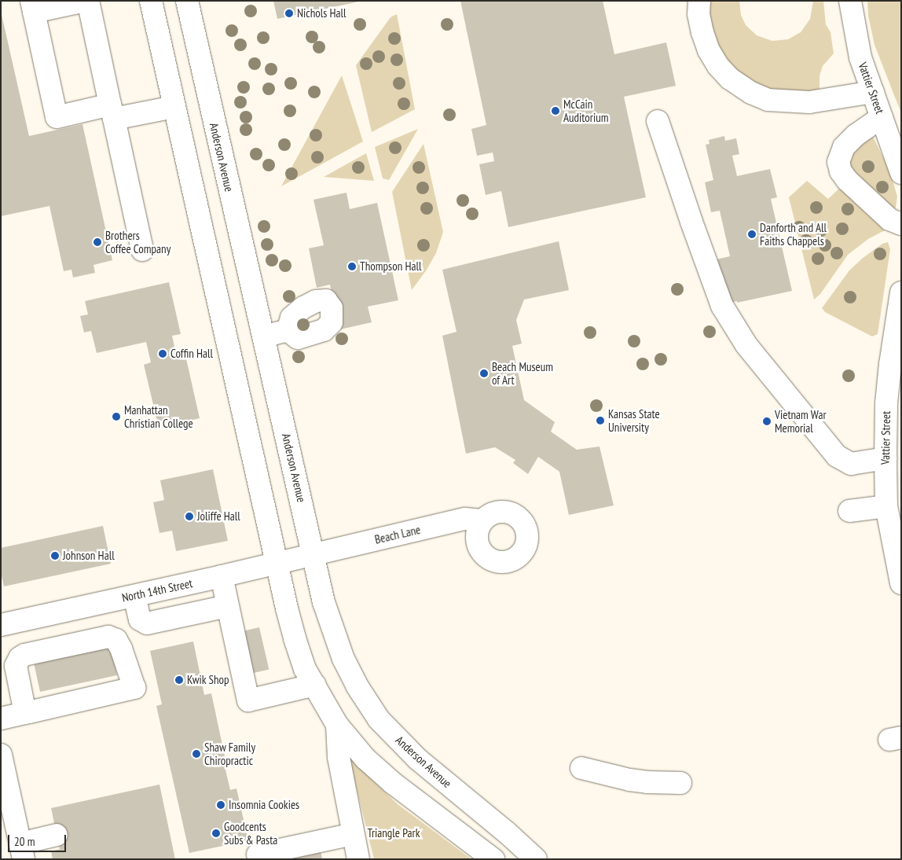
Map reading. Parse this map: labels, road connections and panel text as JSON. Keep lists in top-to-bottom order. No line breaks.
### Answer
{"streets":{"main road":["Vattier Street","Anderson Avenue","Beach Lane","North 14th Street"]},"crossings":[["Anderson Avenue","Beach Lane"],["Anderson Avenue","North 14th Street"],["Beach Lane","North 14th Street"]],"parks":["Triangle Park"],"places":["Nichols Hall","McCain Auditorium","Danforth and All Faiths Chappels","Brothers Coffee Company","Thompson Hall","Coffin Hall","Beach Museum of Art","Manhattan Christian College","Kansas State University","Vietnam War Memorial","Joliffe Hall","Johnson Hall","Kwik Shop","Shaw Family Chiropractic","Insomnia Cookies","Goodcents Subs & Pasta"],"scale_bar":"20 m"}
